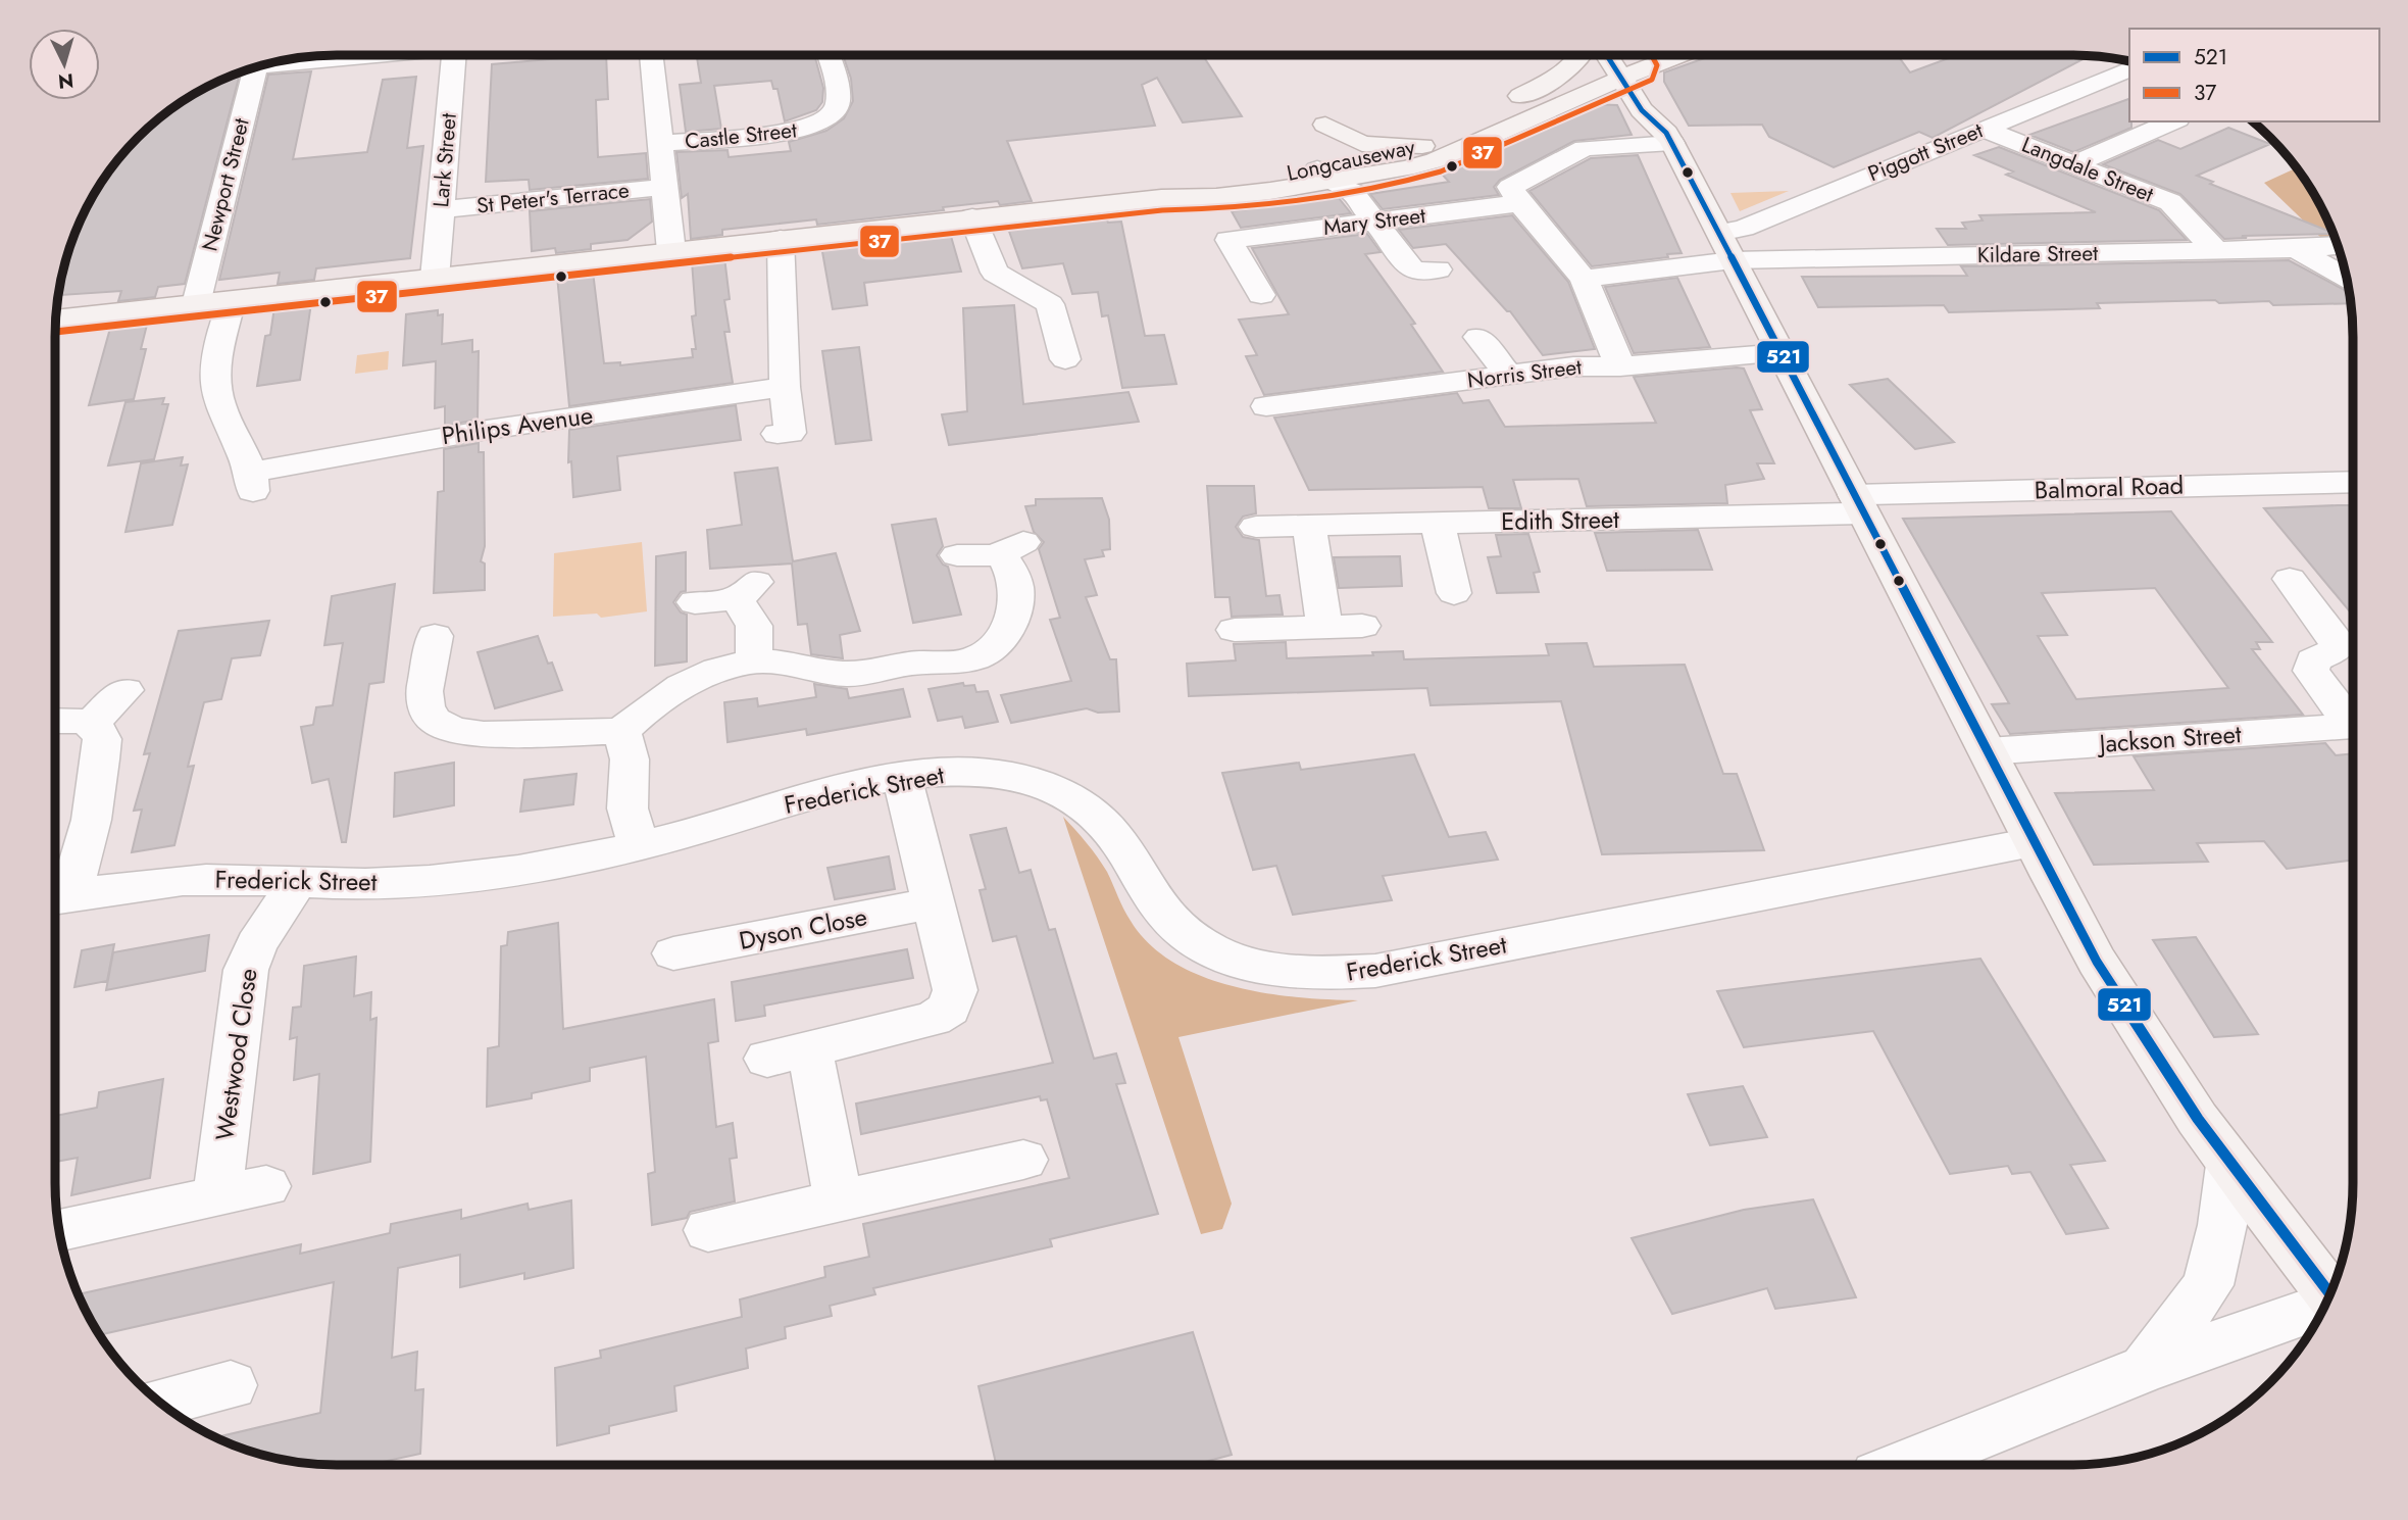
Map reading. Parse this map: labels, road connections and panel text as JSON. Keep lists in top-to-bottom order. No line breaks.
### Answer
{"streets":{"main road":["Longcauseway"],"street":["Castle Street","Piggott Street","Lark Street","Langdale Street","Newport Street","St Peter's Terrace","Mary Street","Kildare Street","Norris Street","Philips Avenue","Balmoral Road","Edith Street","Jackson Street","Frederick Street","Dyson Close","Westwood Close"]},"crossings":[["Piggott Street","Langdale Street"],["Piggott Street","Kildare Street"],["Lark Street","Longcauseway"],["Lark Street","St Peter's Terrace"],["Longcauseway","Newport Street"],["Longcauseway","Philips Avenue"],["Langdale Street","Kildare Street"],["Balmoral Road","Edith Street"],["Frederick Street","Westwood Close"]],"lines":["transit line 521","transit line 37"],"legend":["521","37"],"north":"bottom"}
